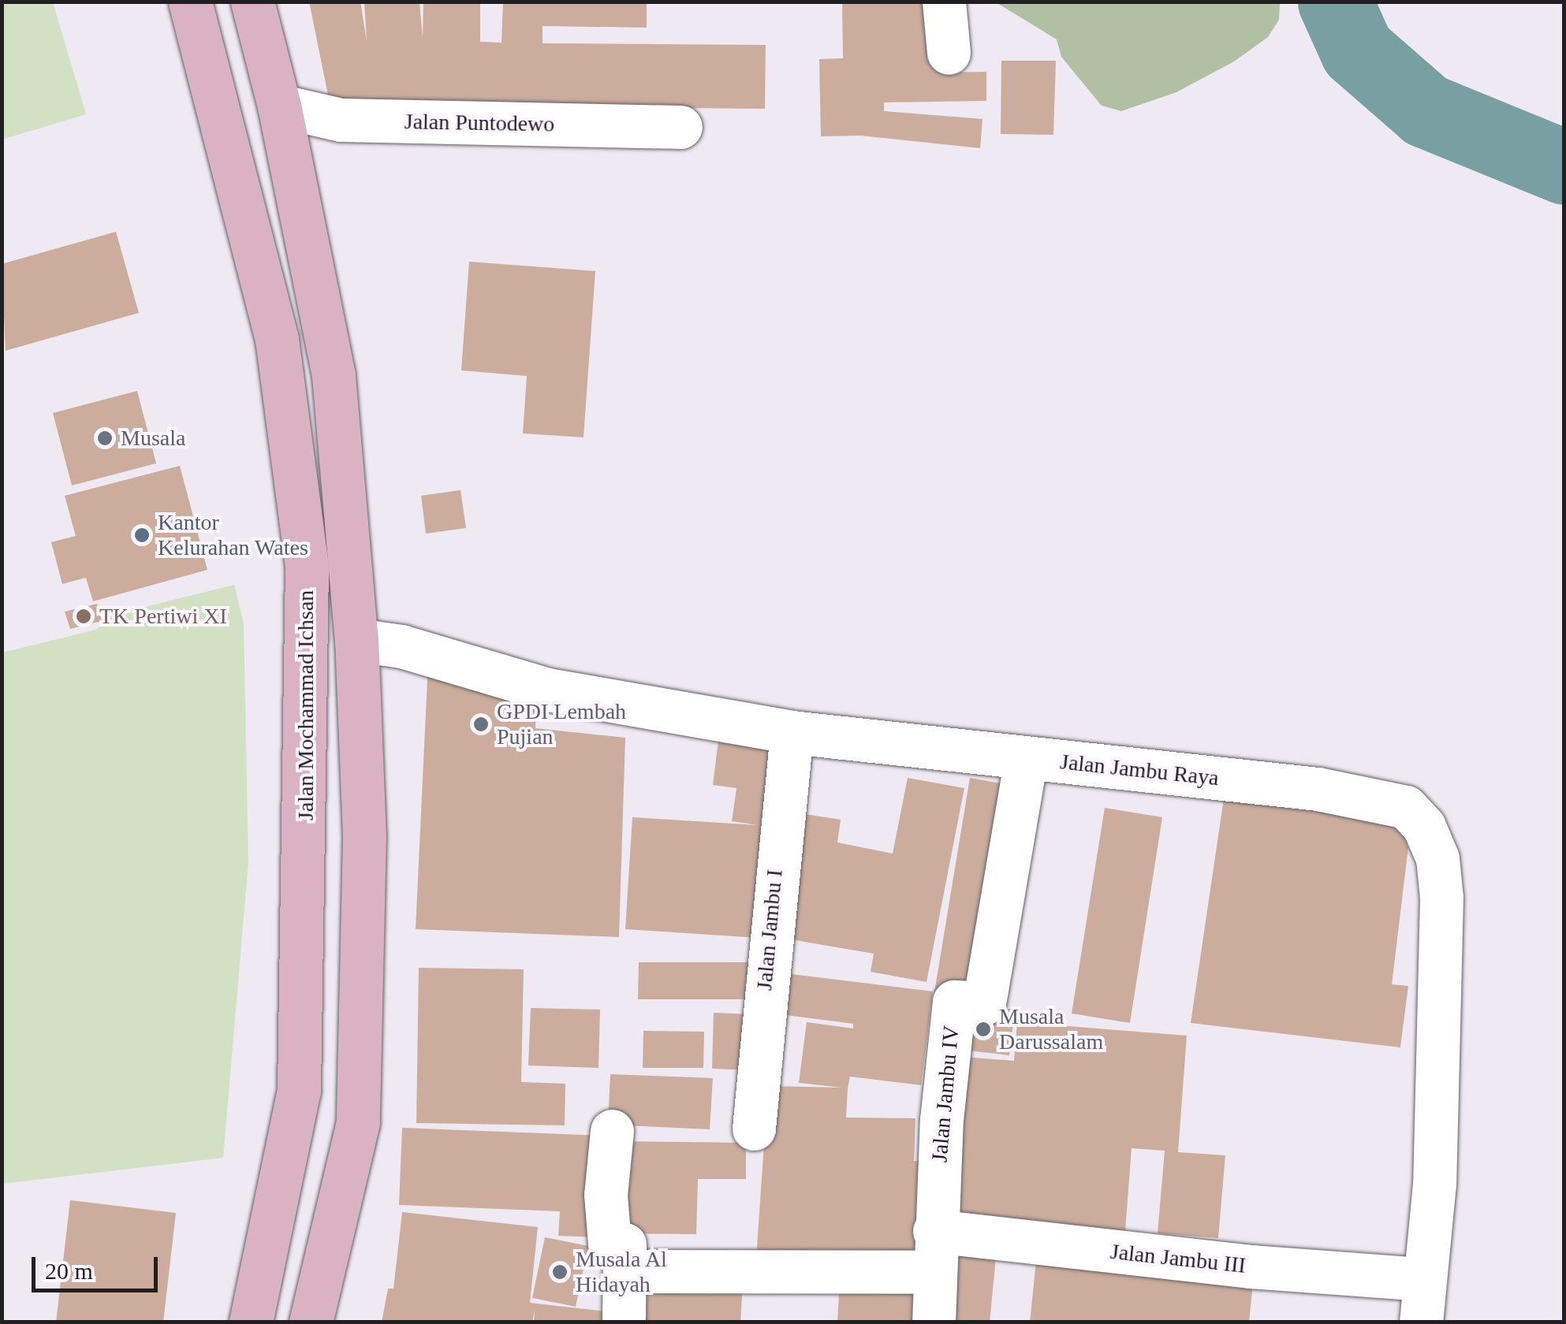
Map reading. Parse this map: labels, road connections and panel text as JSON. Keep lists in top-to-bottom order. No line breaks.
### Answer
{"streets":{"main road":["Jalan Mochammad Ichsan"],"street":["Jalan Puntodewo","Jalan Jambu Raya","Jalan Jambu I","Jalan Jambu IV","Jalan Jambu III"]},"crossings":[["Jalan Jambu Raya","Jalan Jambu I"],["Jalan Jambu Raya","Jalan Jambu IV"],["Jalan Jambu Raya","Jalan Jambu III"],["Jalan Jambu IV","Jalan Jambu III"]],"places":["Musala","Kantor Kelurahan Wates","TK Pertiwi XI","GPDI Lembah Pujian","Musala Darussalam","Musala Al Hidayah"],"scale_bar":"20 m"}
